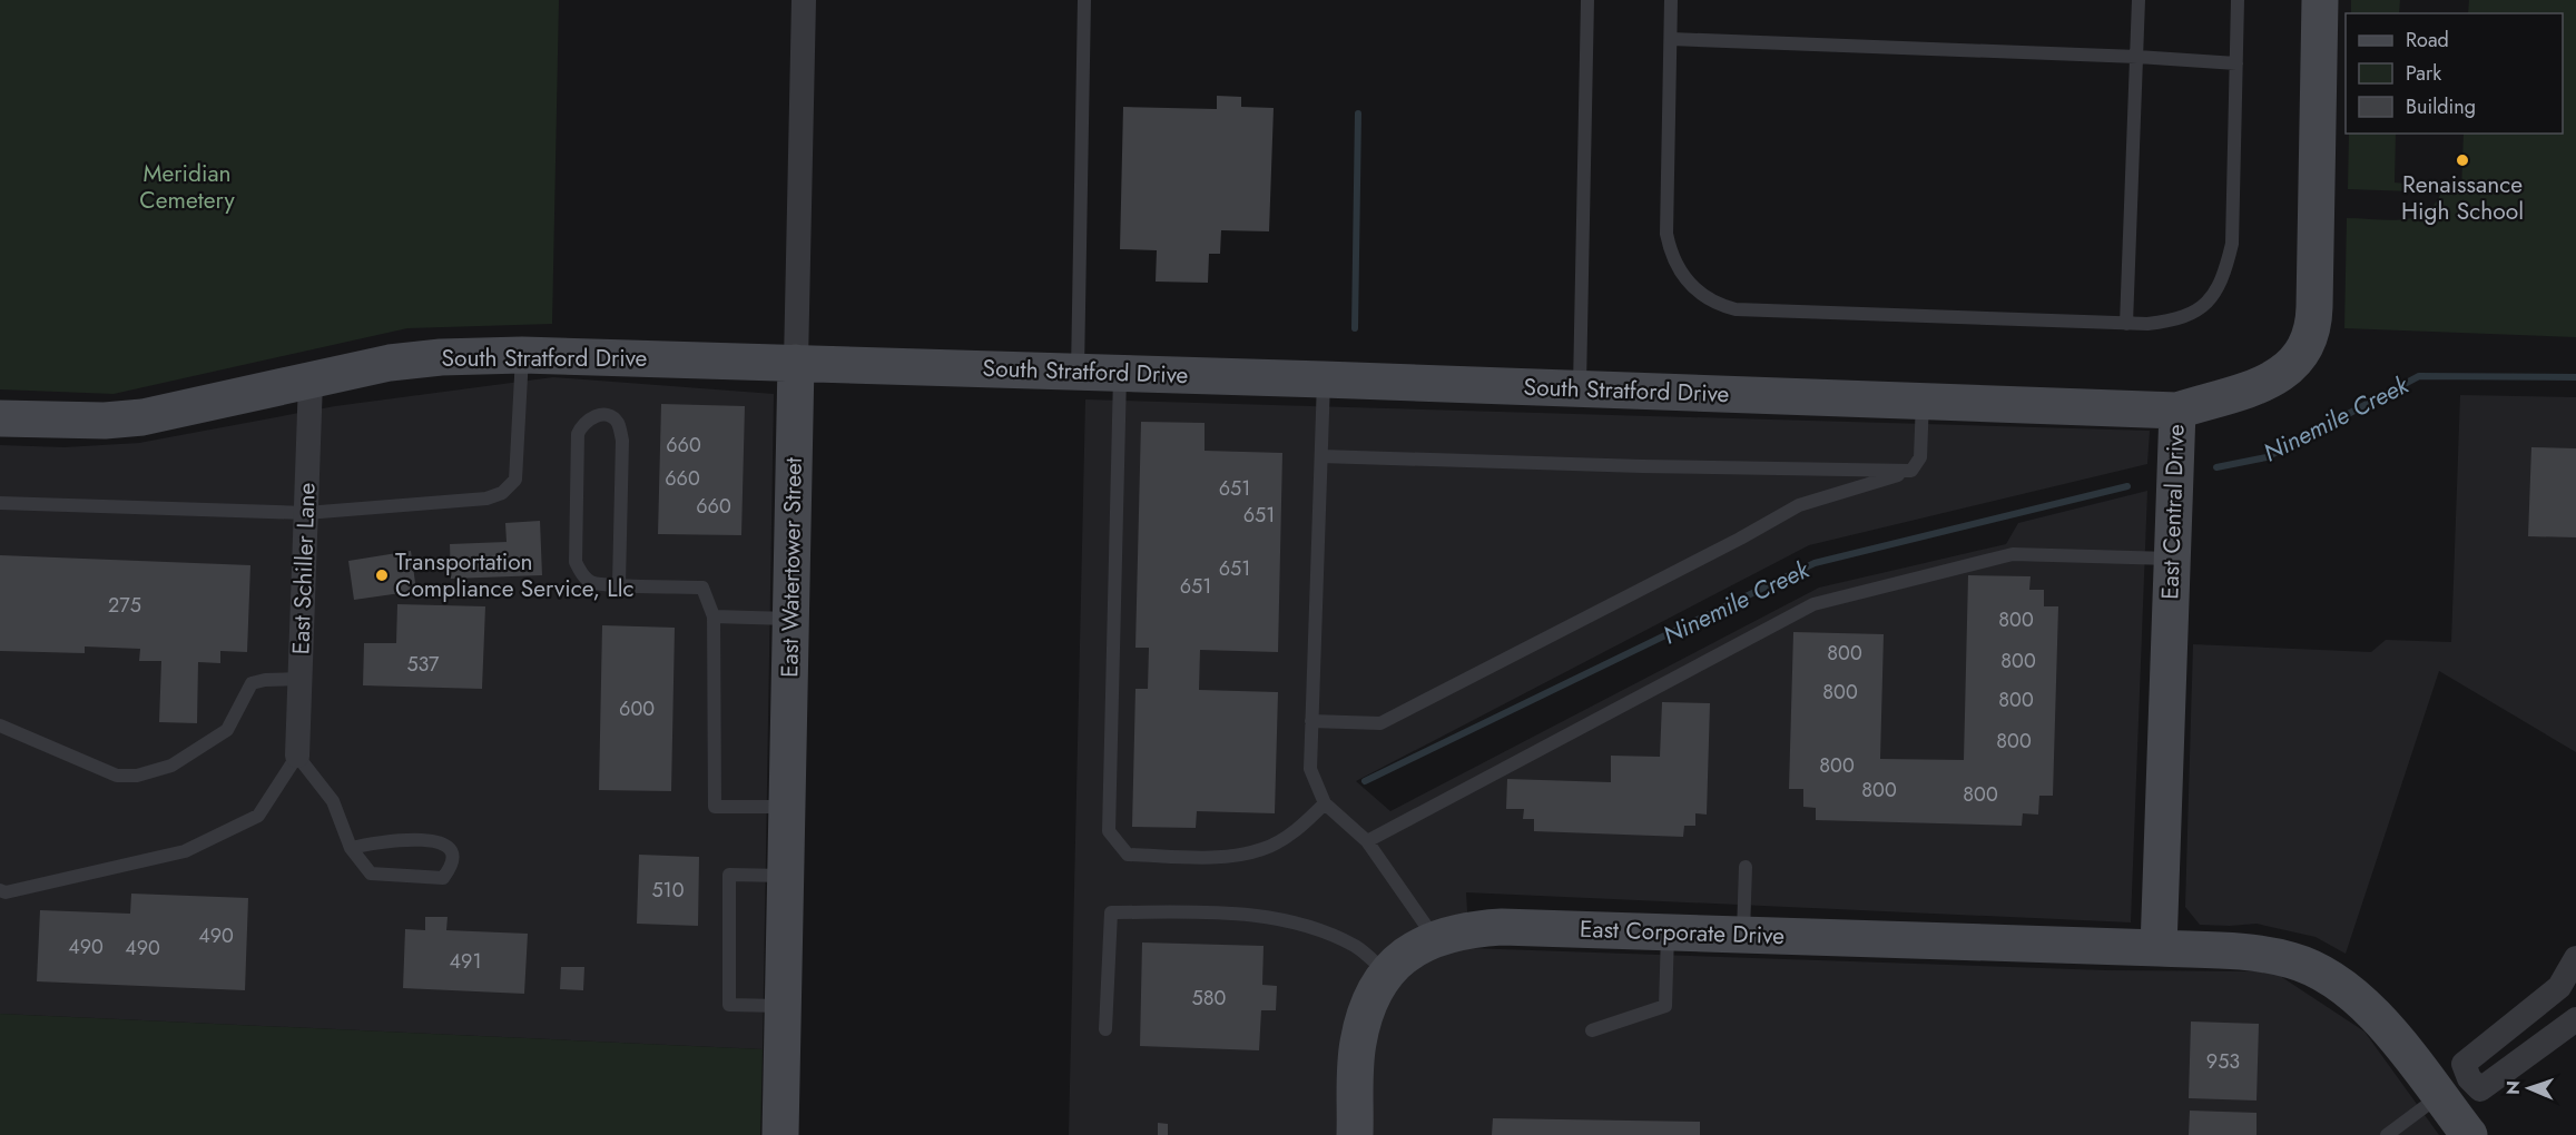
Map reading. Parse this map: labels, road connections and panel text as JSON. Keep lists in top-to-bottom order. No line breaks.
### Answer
{"streets":{"street":["South Stratford Drive","East Central Drive","East Watertower Street","East Schiller Lane","East Corporate Drive"]},"crossings":[["South Stratford Drive","East Central Drive"],["South Stratford Drive","East Watertower Street"],["South Stratford Drive","East Schiller Lane"],["East Central Drive","East Corporate Drive"]],"water":["Ninemile Creek"],"parks":["Meridian Cemetery"],"places":["Renaissance High School","Transportation Compliance Service, Llc"],"house_numbers":["660","660","651","660","651","651","651","275","800","800","800","537","800","800","600","800","800","800","800","510","490","490","490","491","580","953"],"legend":["Road","Park","Building"],"north":"left"}
